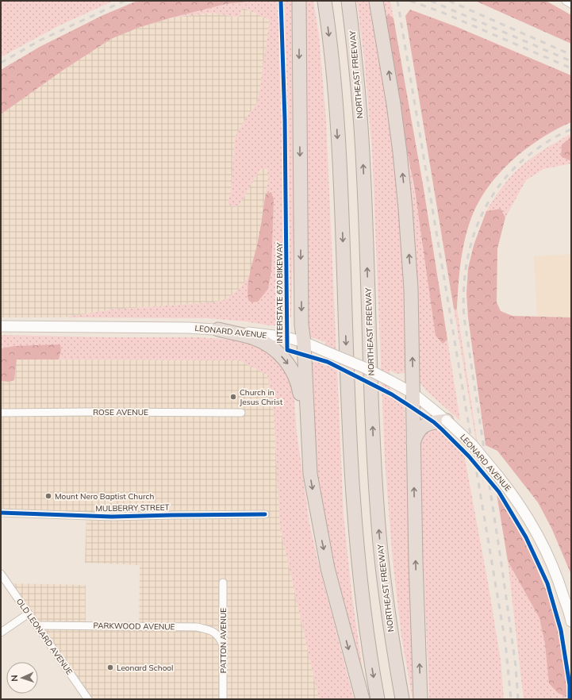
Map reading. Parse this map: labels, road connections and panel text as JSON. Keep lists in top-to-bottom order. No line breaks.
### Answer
{"streets":{"highway":["NORTHEAST FREEWAY"],"main road":["LEONARD AVENUE"],"street":["ROSE AVENUE","MULBERRY STREET","PARKWOOD AVENUE","OLD LEONARD AVENUE","PATTON AVENUE"],"cycle path":["INTERSTATE 670 BIKEWAY"]},"crossings":[["PARKWOOD AVENUE","OLD LEONARD AVENUE"],["PARKWOOD AVENUE","PATTON AVENUE"]],"places":["Church in Jesus Christ","Mount Nero Baptist Church","Leonard School"],"north":"left"}
